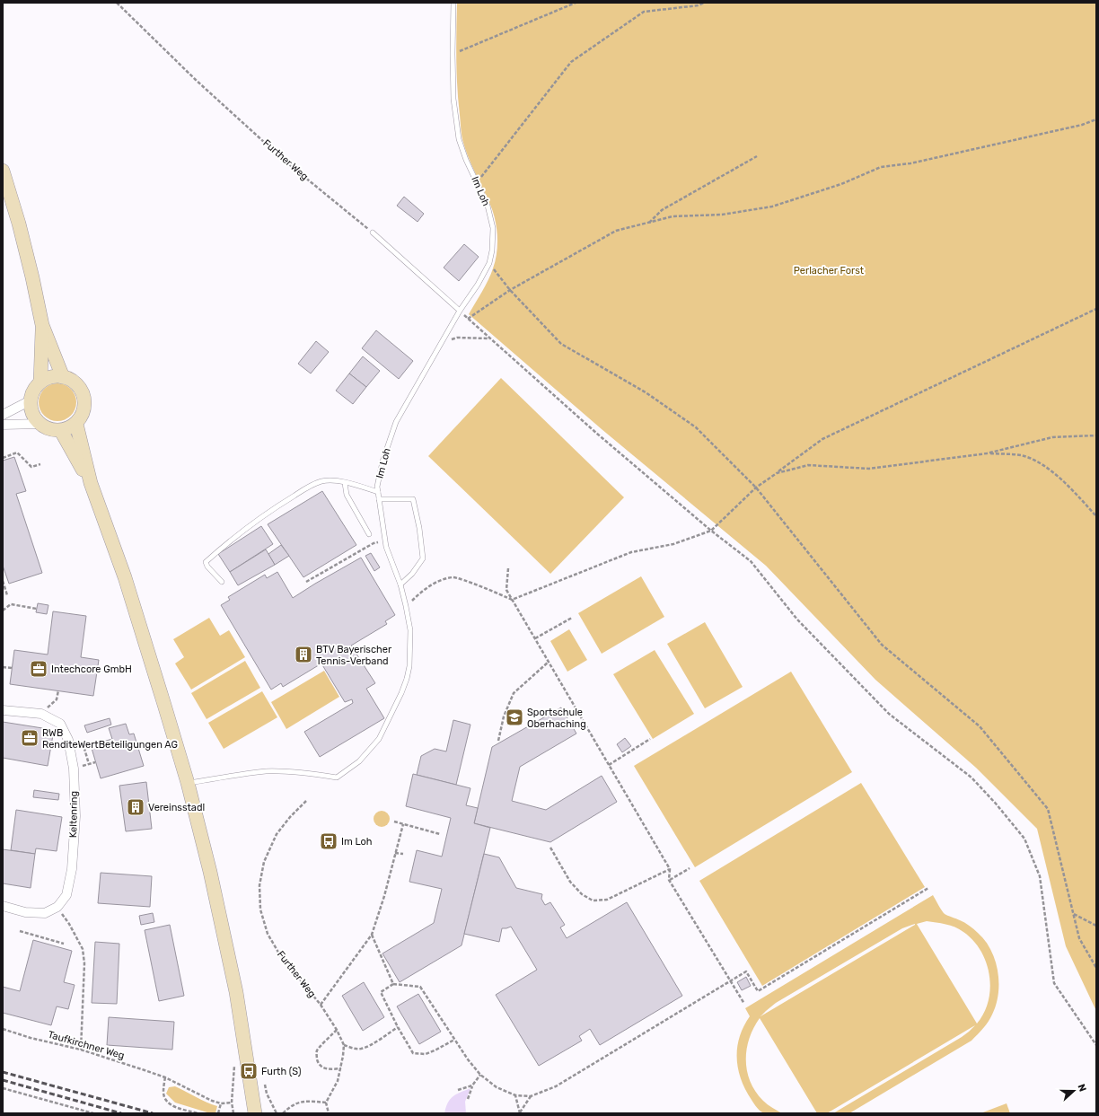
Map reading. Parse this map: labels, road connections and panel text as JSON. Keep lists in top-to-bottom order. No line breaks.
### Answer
{"streets":{"street":["Keltenring"],"lane":["Im Loh"],"path":["Further Weg","Taufkirchner Weg"]},"parks":["Perlacher Forst"],"places":{"building":["BTV Bayerischer Tennis-Verband","Vereinsstadl"],"office":["Intechcore GmbH","RWB RenditeWertBeteiligungen AG"],"school or university":["Sportschule Oberhaching"],"bus stop":["Im Loh","Furth (S)"]},"north":"right"}
